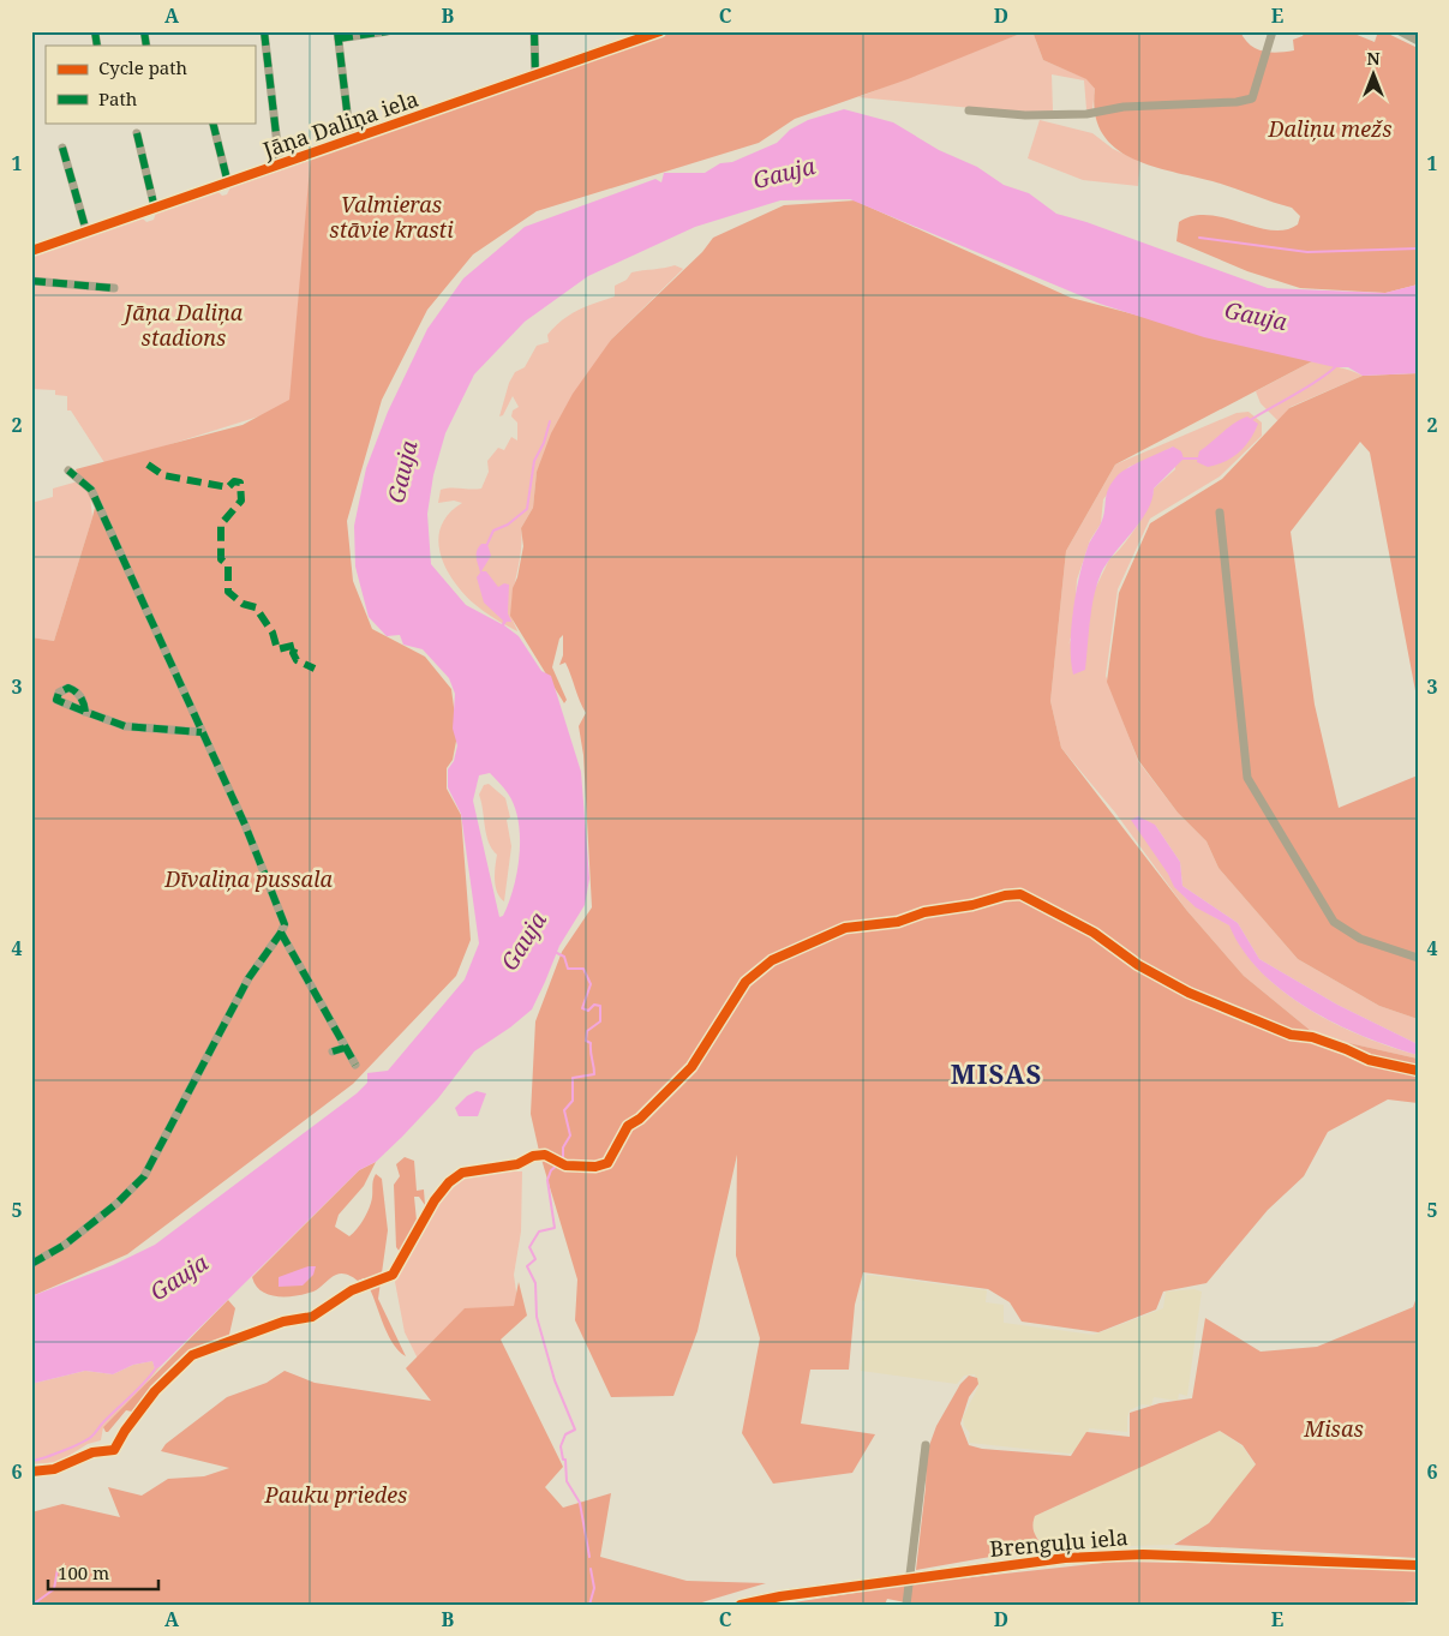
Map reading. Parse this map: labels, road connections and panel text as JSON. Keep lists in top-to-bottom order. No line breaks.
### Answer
{"streets":{"street":["Jāņa Daliņa iela","Brenguļu iela"]},"districts":["MISAS"],"water":["Gauja"],"parks":["Daliņu mežs","Valmieras stāvie krasti","Jāņa Daliņa stadions","Dīvaliņa pussala","Misas","Pauku priedes"],"legend":["Cycle path","Path"],"scale_bar":"100 m","north":"top","grid":{"columns":["A","B","C","D","E"],"rows":["1","2","3","4","5","6"]}}
